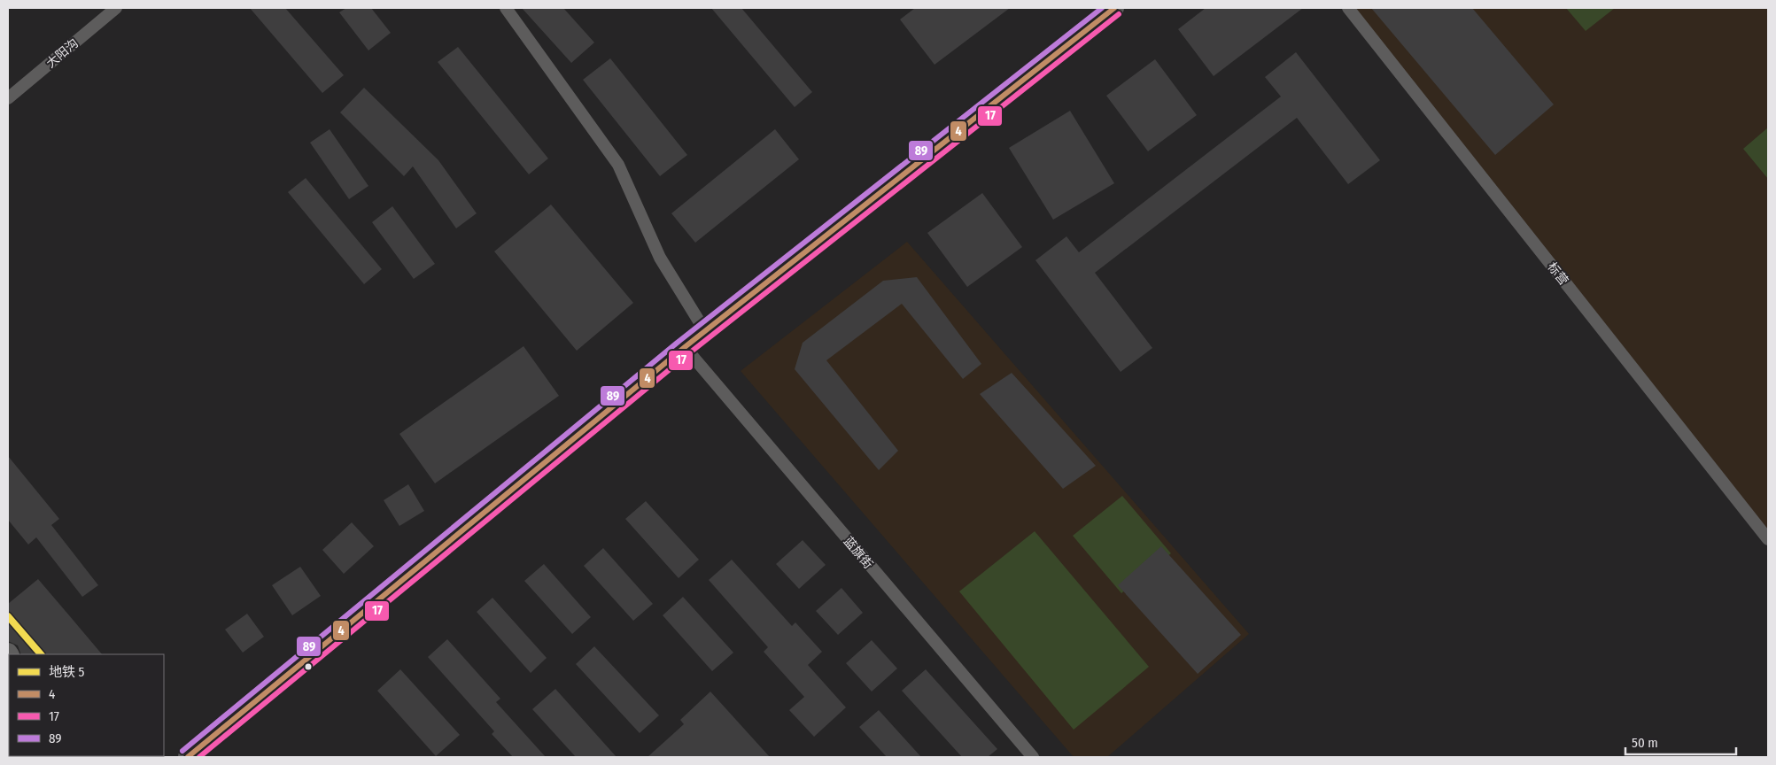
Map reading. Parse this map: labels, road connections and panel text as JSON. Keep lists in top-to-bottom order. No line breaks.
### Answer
{"streets":{"street":["大阳沟","标营","蓝旗街"]},"lines":["transit line 4","transit line 89","transit line 17","metro line 5"],"legend":["地铁 5","4","17","89"],"scale_bar":"50 m"}
